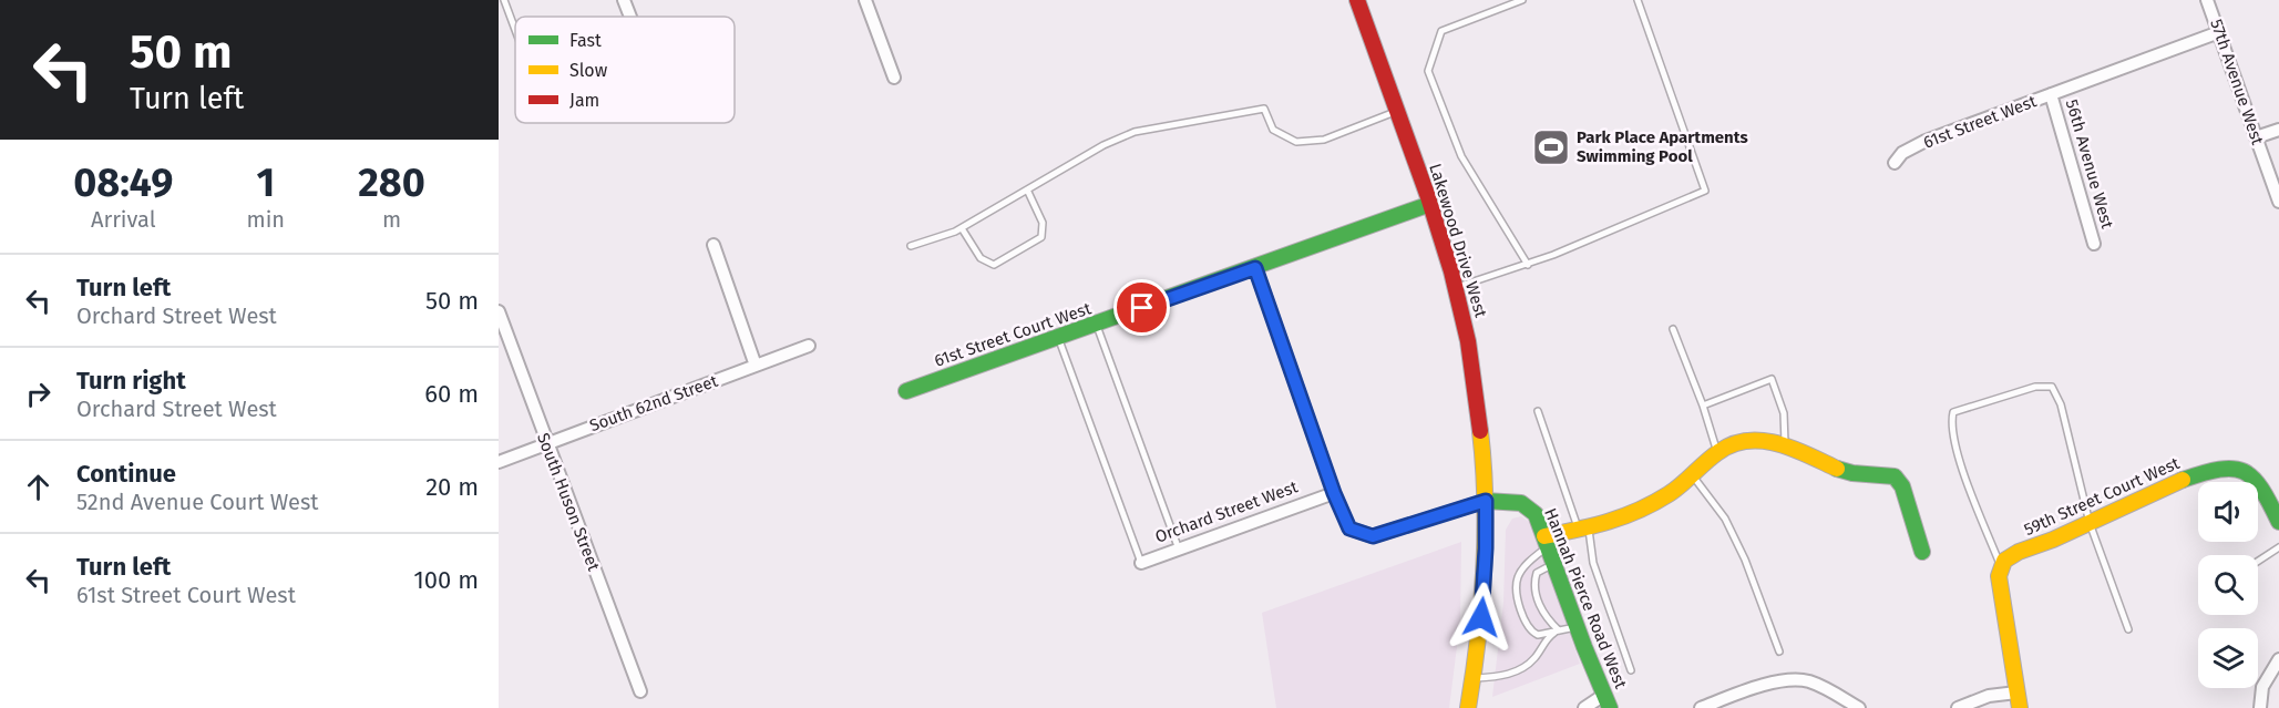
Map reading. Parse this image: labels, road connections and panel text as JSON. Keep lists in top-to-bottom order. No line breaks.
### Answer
{"streets":{"street":["57th Avenue West","61st Street West","56th Avenue West","Lakewood Drive West","61st Street Court West","South 62nd Street","59th Street Court West","South Huson Street","Orchard Street West","Hannah Pierce Road West"]},"crossings":[["57th Avenue West","61st Street West"],["61st Street West","56th Avenue West"],["Lakewood Drive West","61st Street Court West"],["Lakewood Drive West","Hannah Pierce Road West"],["South 62nd Street","South Huson Street"]],"places":{"sports":["Park Place Apartments Swimming Pool"]},"legend":["Fast","Slow","Jam"],"page":{"turn":["50 m","Turn left"],"eta":["08:49","Arrival","1","min","280","m"],"list":[{"name":"Turn left","note":"Orchard Street West","value":"50 m"},{"name":"Turn right","note":"Orchard Street West","value":"60 m"},{"name":"Continue","note":"52nd Avenue Court West","value":"20 m"},{"name":"Turn left","note":"61st Street Court West","value":"100 m"}]}}
